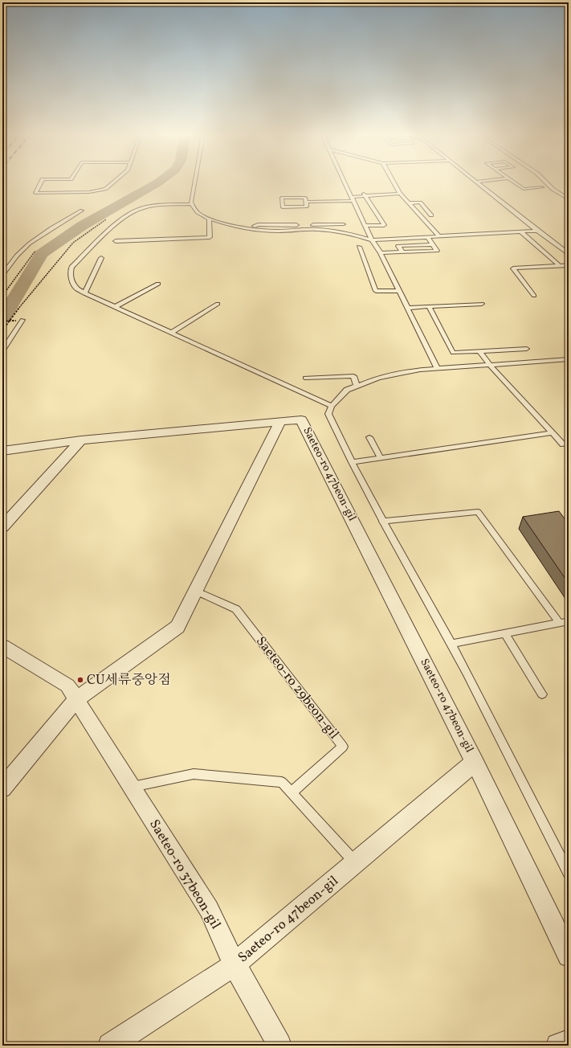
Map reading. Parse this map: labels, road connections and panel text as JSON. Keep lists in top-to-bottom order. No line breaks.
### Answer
{"streets":{"street":["Saeteo-ro 47beon-gil","Saeteo-ro 37beon-gil"],"lane":["Saeteo-ro 29beon-gil"]},"crossings":[["Saeteo-ro 47beon-gil","Saeteo-ro 37beon-gil"]],"places":["CU세류중앙점"]}
